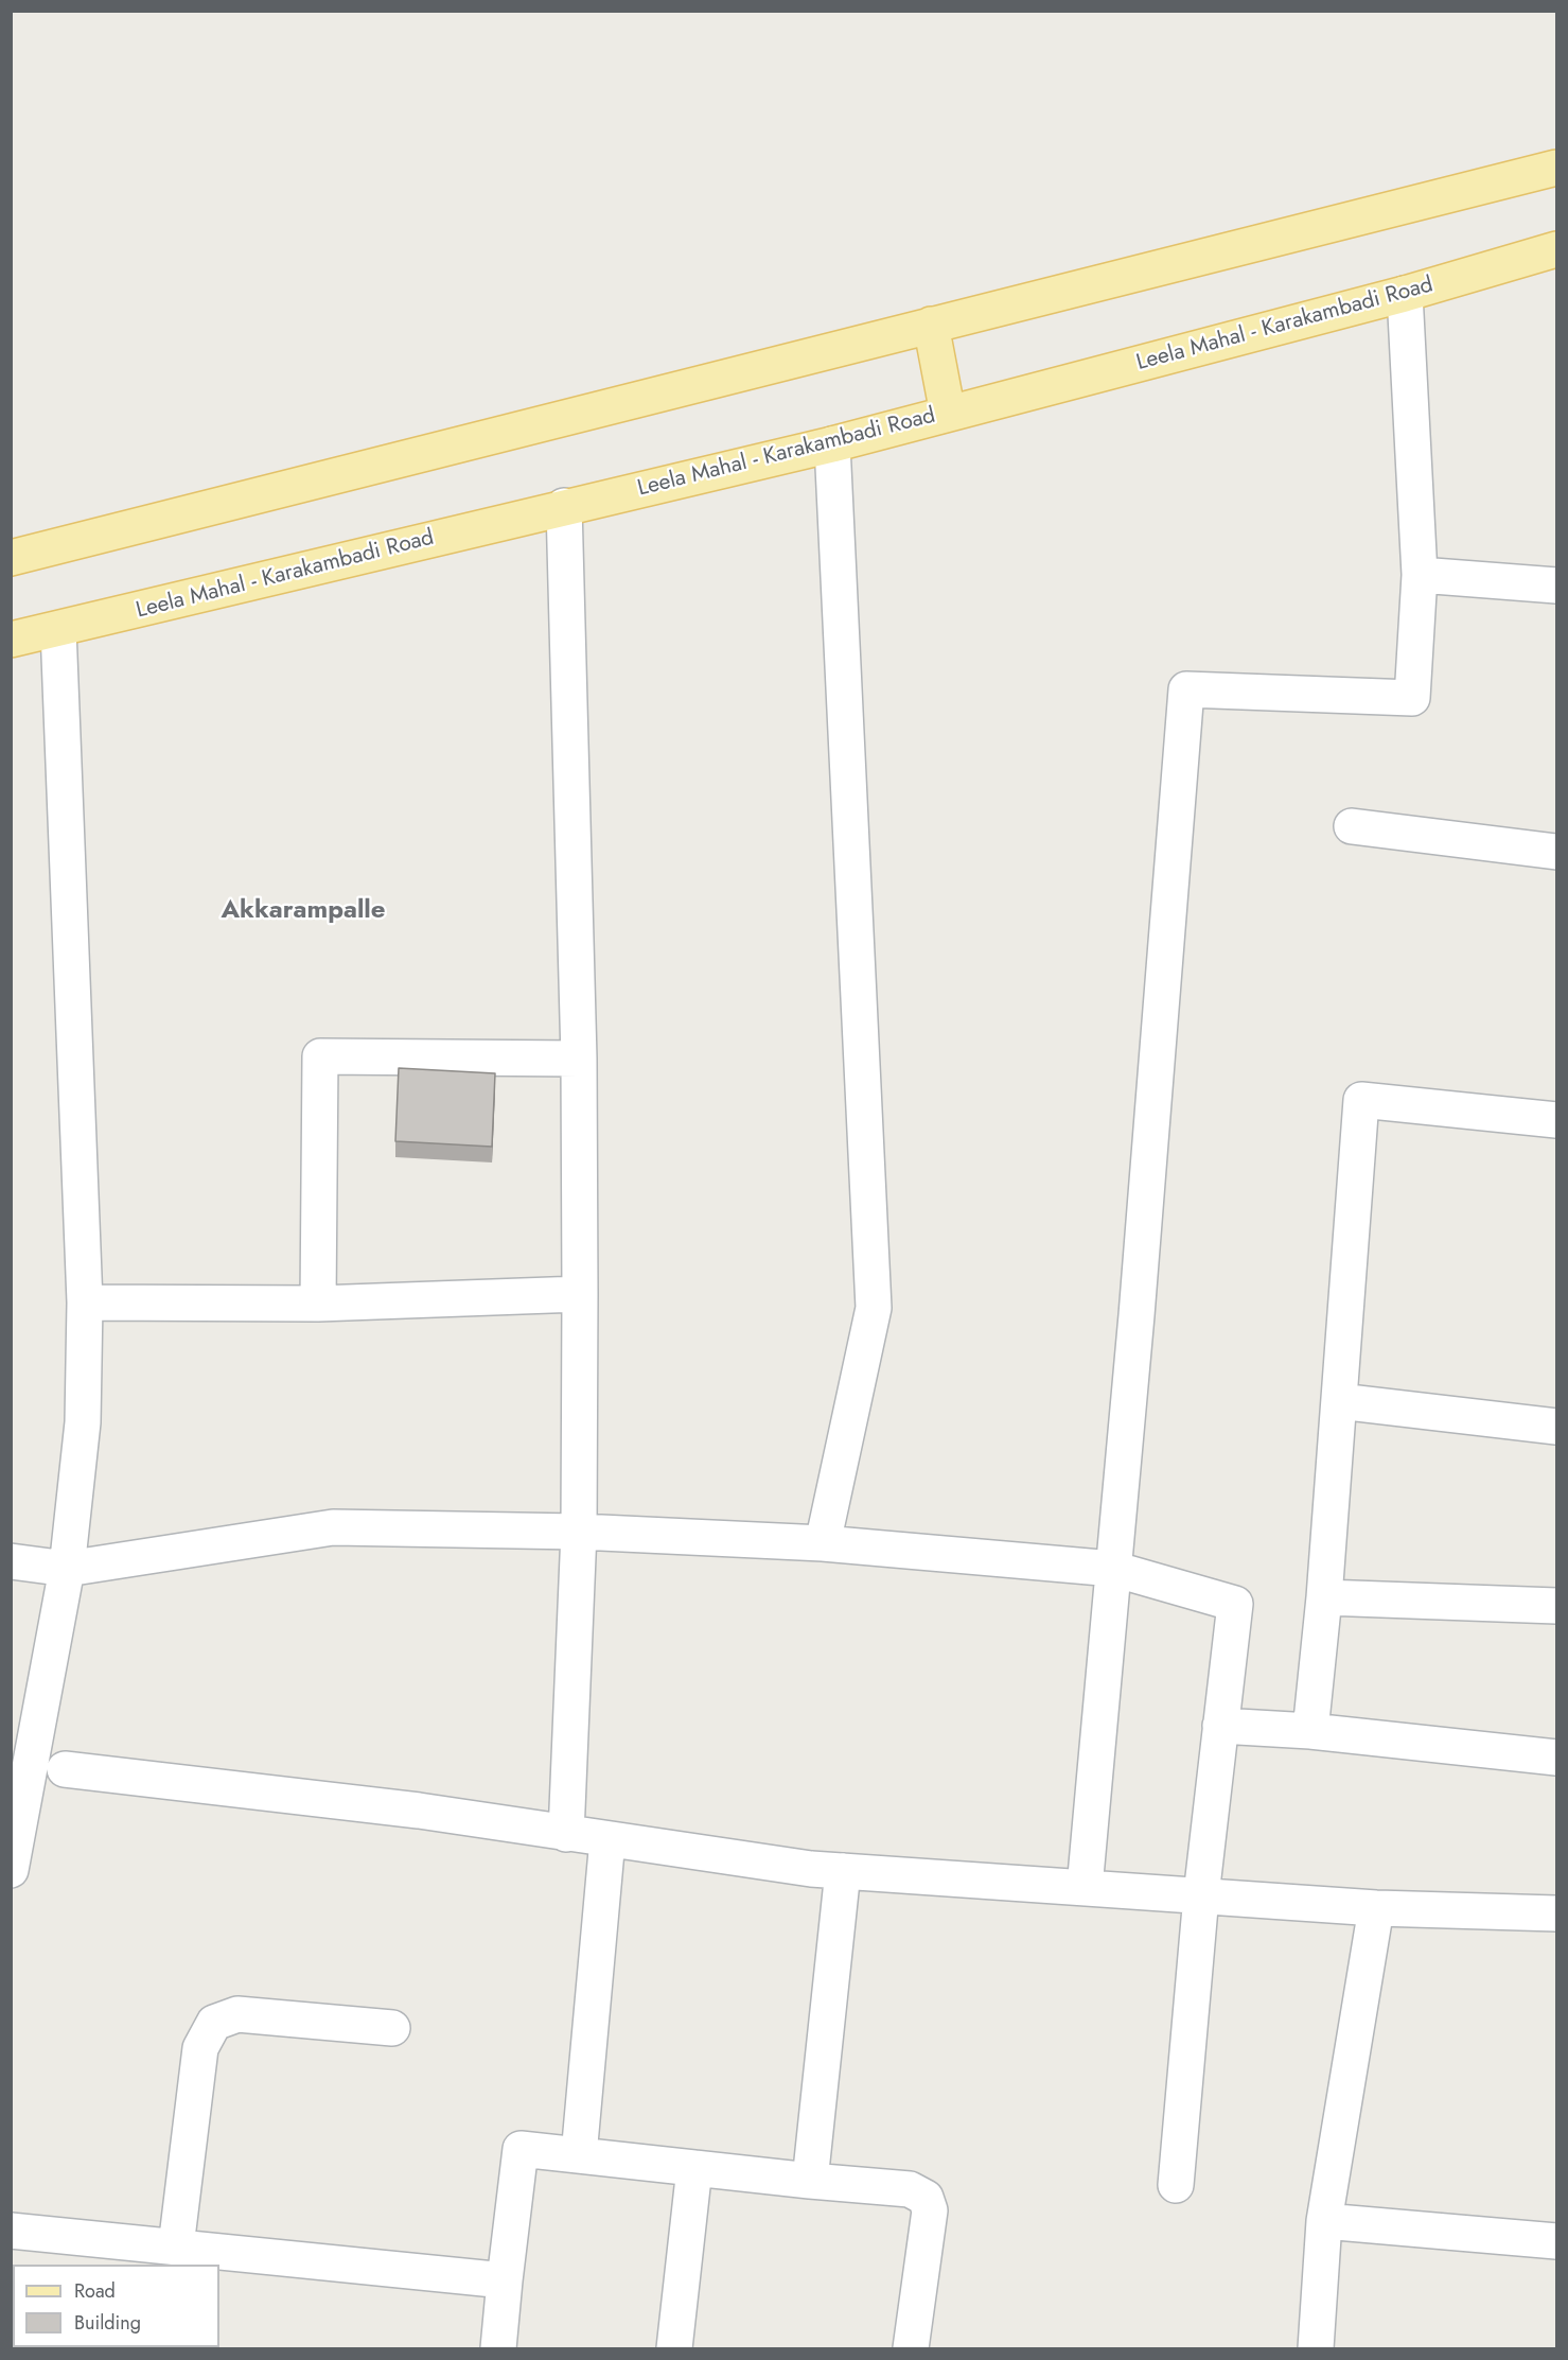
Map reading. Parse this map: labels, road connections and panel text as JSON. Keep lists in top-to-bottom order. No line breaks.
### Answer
{"streets":{"main road":["Leela Mahal - Karakambadi Road"]},"districts":["Akkarampalle"],"legend":["Road","Building"]}
